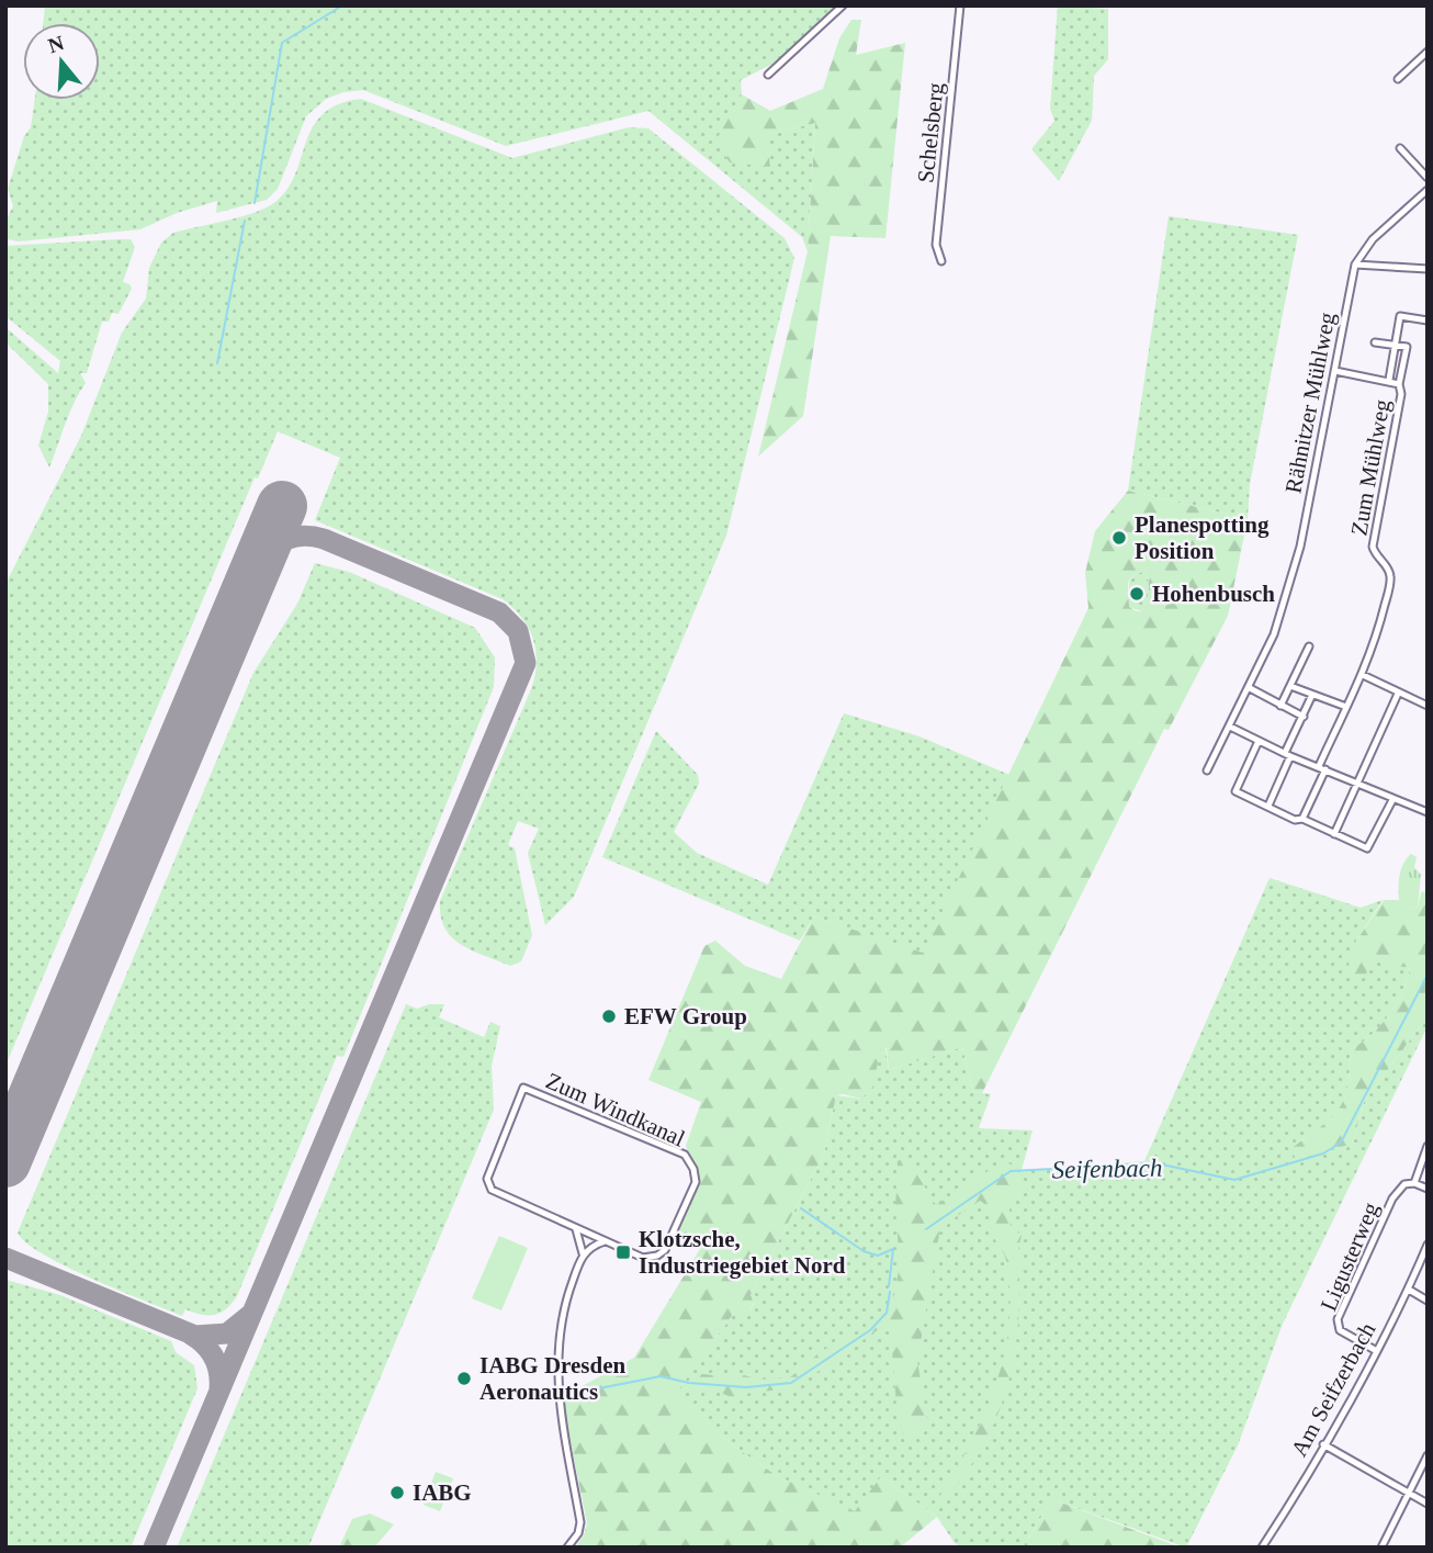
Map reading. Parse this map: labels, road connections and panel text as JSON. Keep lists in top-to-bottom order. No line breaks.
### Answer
{"streets":{"street":["Schelsberg","Rähnitzer Mühlweg","Zum Mühlweg","Zum Windkanal","Ligusterweg","Am Seifzerbach"]},"crossings":[["Rähnitzer Mühlweg","Zum Mühlweg"],["Ligusterweg","Am Seifzerbach"]],"water":["Seifenbach"],"places":{"other":["Planespotting Position","Hohenbusch","EFW Group","IABG Dresden Aeronautics","IABG"],"transit":["Klotzsche, Industriegebiet Nord"]},"north":"top"}
